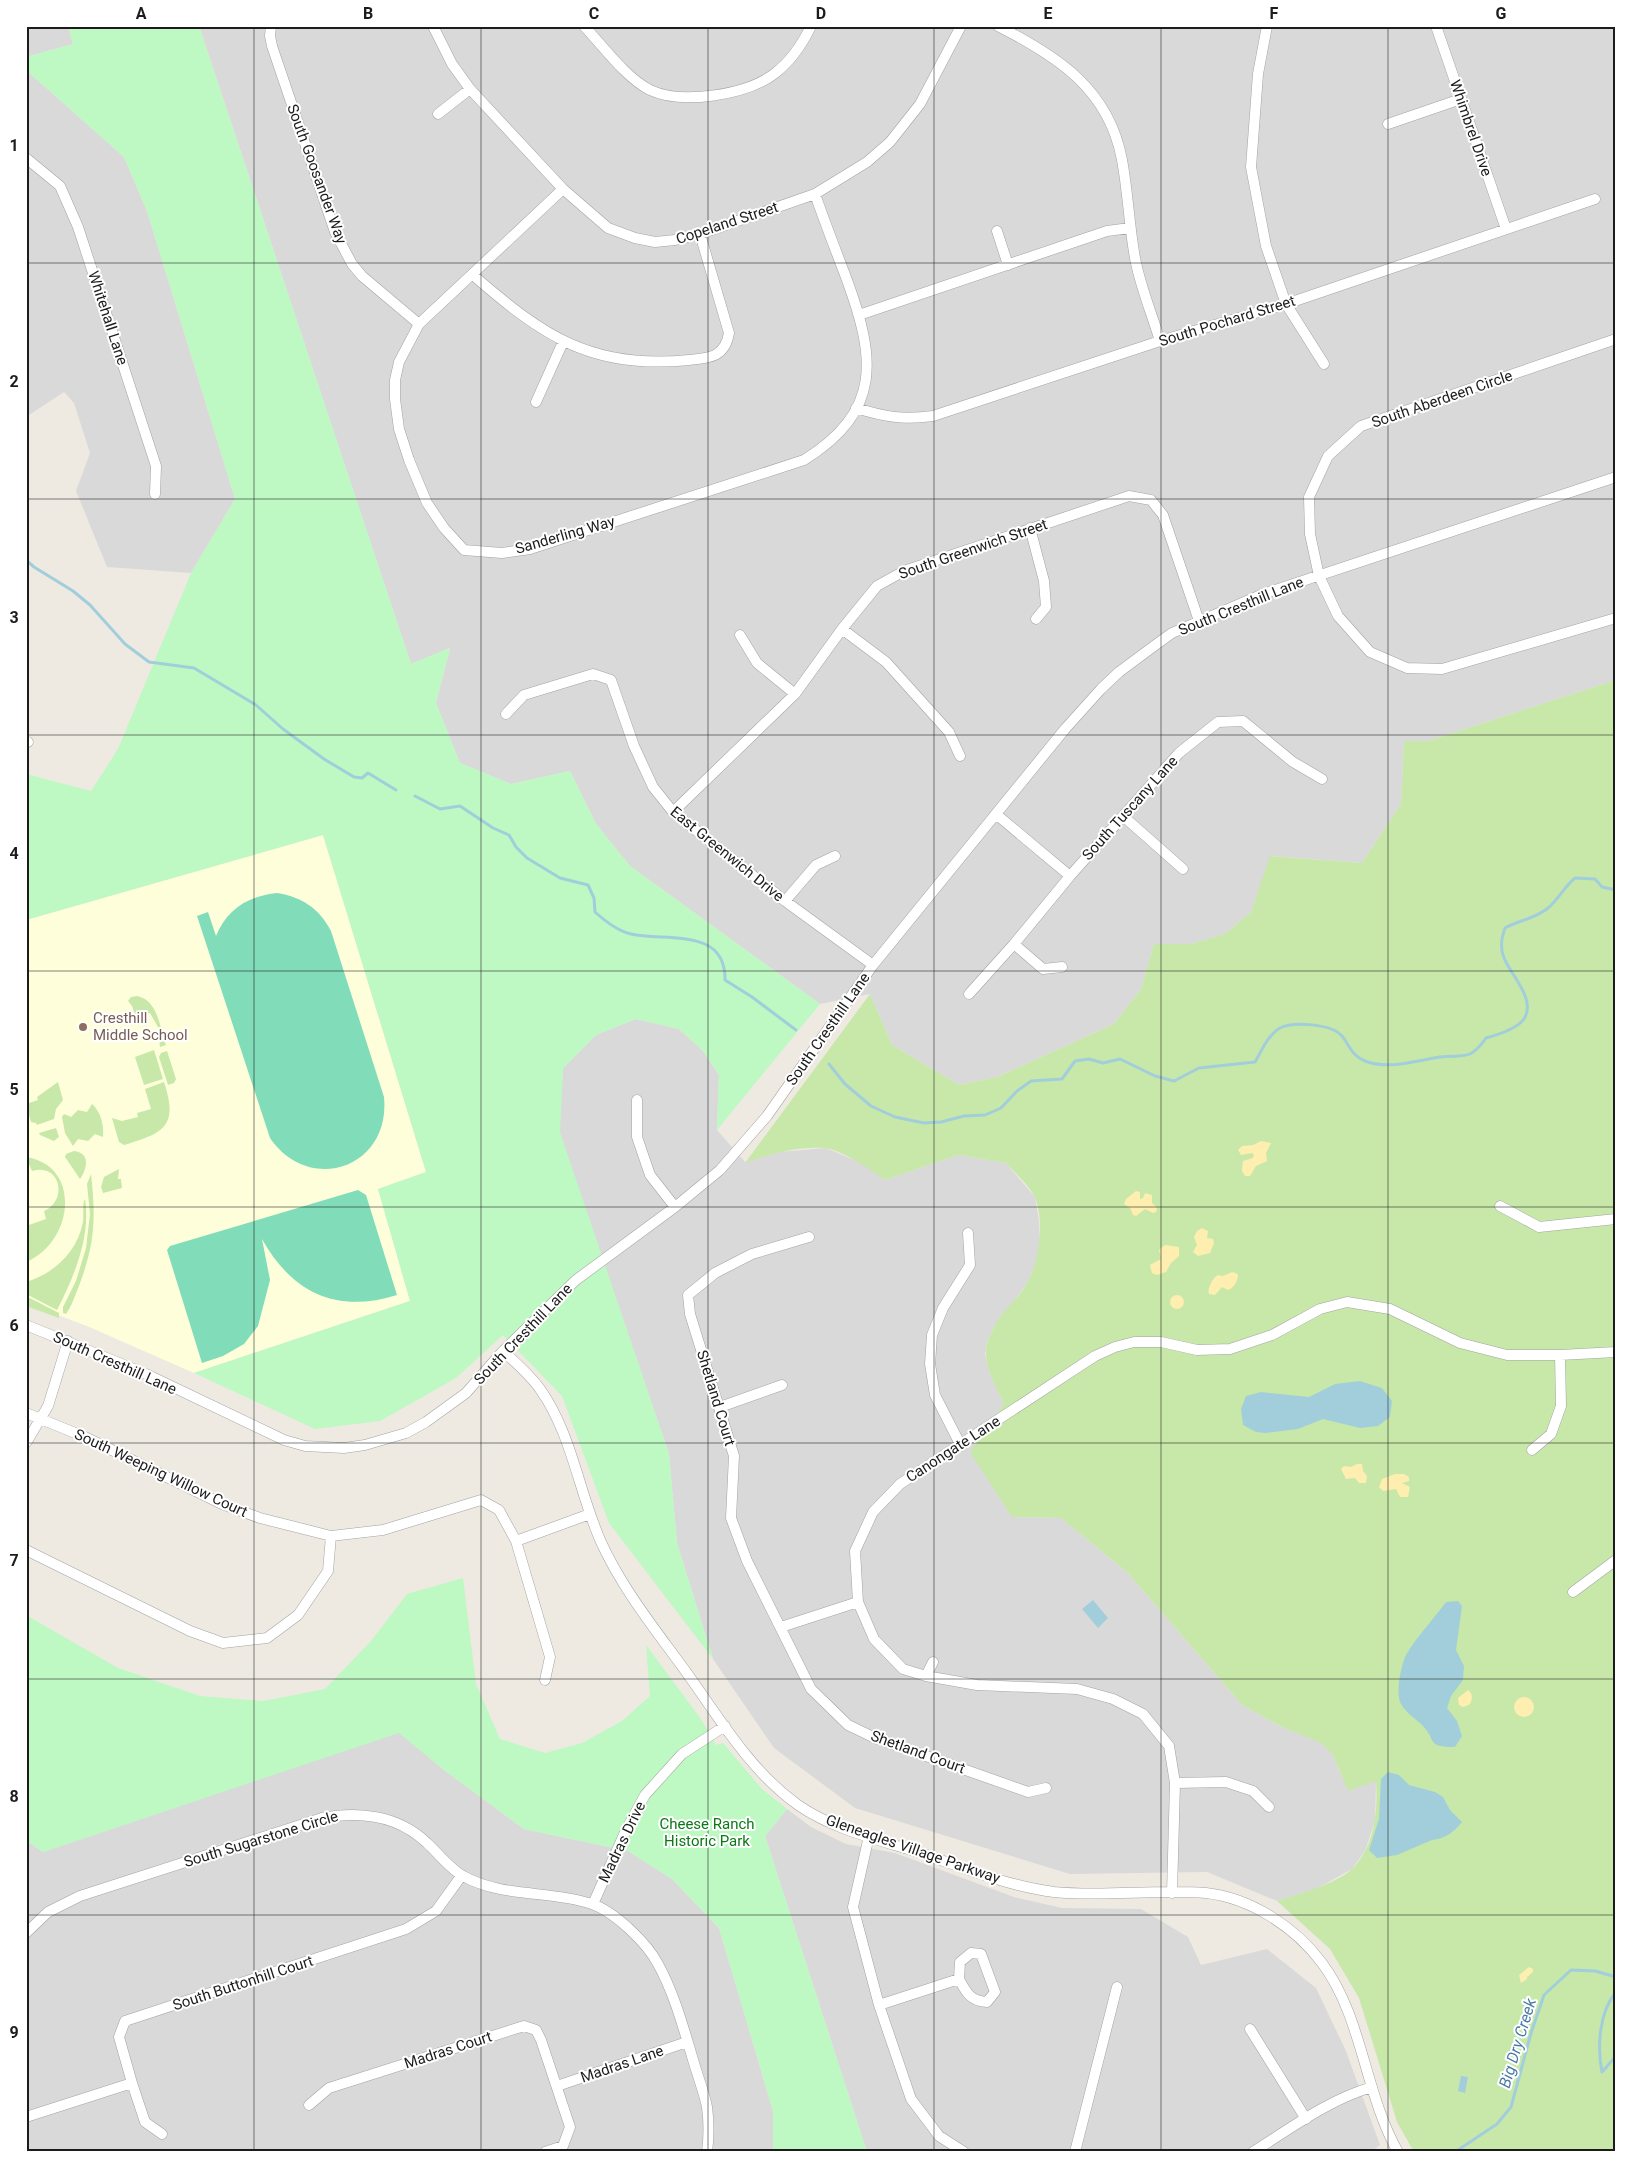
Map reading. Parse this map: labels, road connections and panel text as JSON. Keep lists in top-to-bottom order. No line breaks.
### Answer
{"streets":{"street":["Whimbrel Drive","South Goosander Way","Copeland Street","Whitehall Lane","South Pochard Street","South Aberdeen Circle","Sanderling Way","South Greenwich Street","South Cresthill Lane","South Tuscany Lane","East Greenwich Drive","Shetland Court","Canongate Lane","South Weeping Willow Court","South Sugarstone Circle","Madras Drive","Gleneagles Village Parkway","South Buttonhill Court","Madras Court","Madras Lane"]},"crossings":[["Whimbrel Drive","South Pochard Street"],["South Goosander Way","Sanderling Way"],["Copeland Street","Sanderling Way"],["South Pochard Street","Sanderling Way"],["South Aberdeen Circle","South Cresthill Lane"],["South Greenwich Street","South Cresthill Lane"],["South Greenwich Street","East Greenwich Drive"],["South Cresthill Lane","East Greenwich Drive"],["South Cresthill Lane","Gleneagles Village Parkway"],["Canongate Lane","Gleneagles Village Parkway"],["South Sugarstone Circle","Madras Drive"],["South Sugarstone Circle","South Buttonhill Court"],["South Sugarstone Circle","Madras Lane"],["Madras Drive","Gleneagles Village Parkway"],["Madras Court","Madras Lane"]],"water":["Big Dry Creek"],"parks":["Cheese Ranch Historic Park"],"places":["Cresthill Middle School"],"grid":{"columns":["A","B","C","D","E","F","G"],"rows":["1","2","3","4","5","6","7","8","9"]}}
